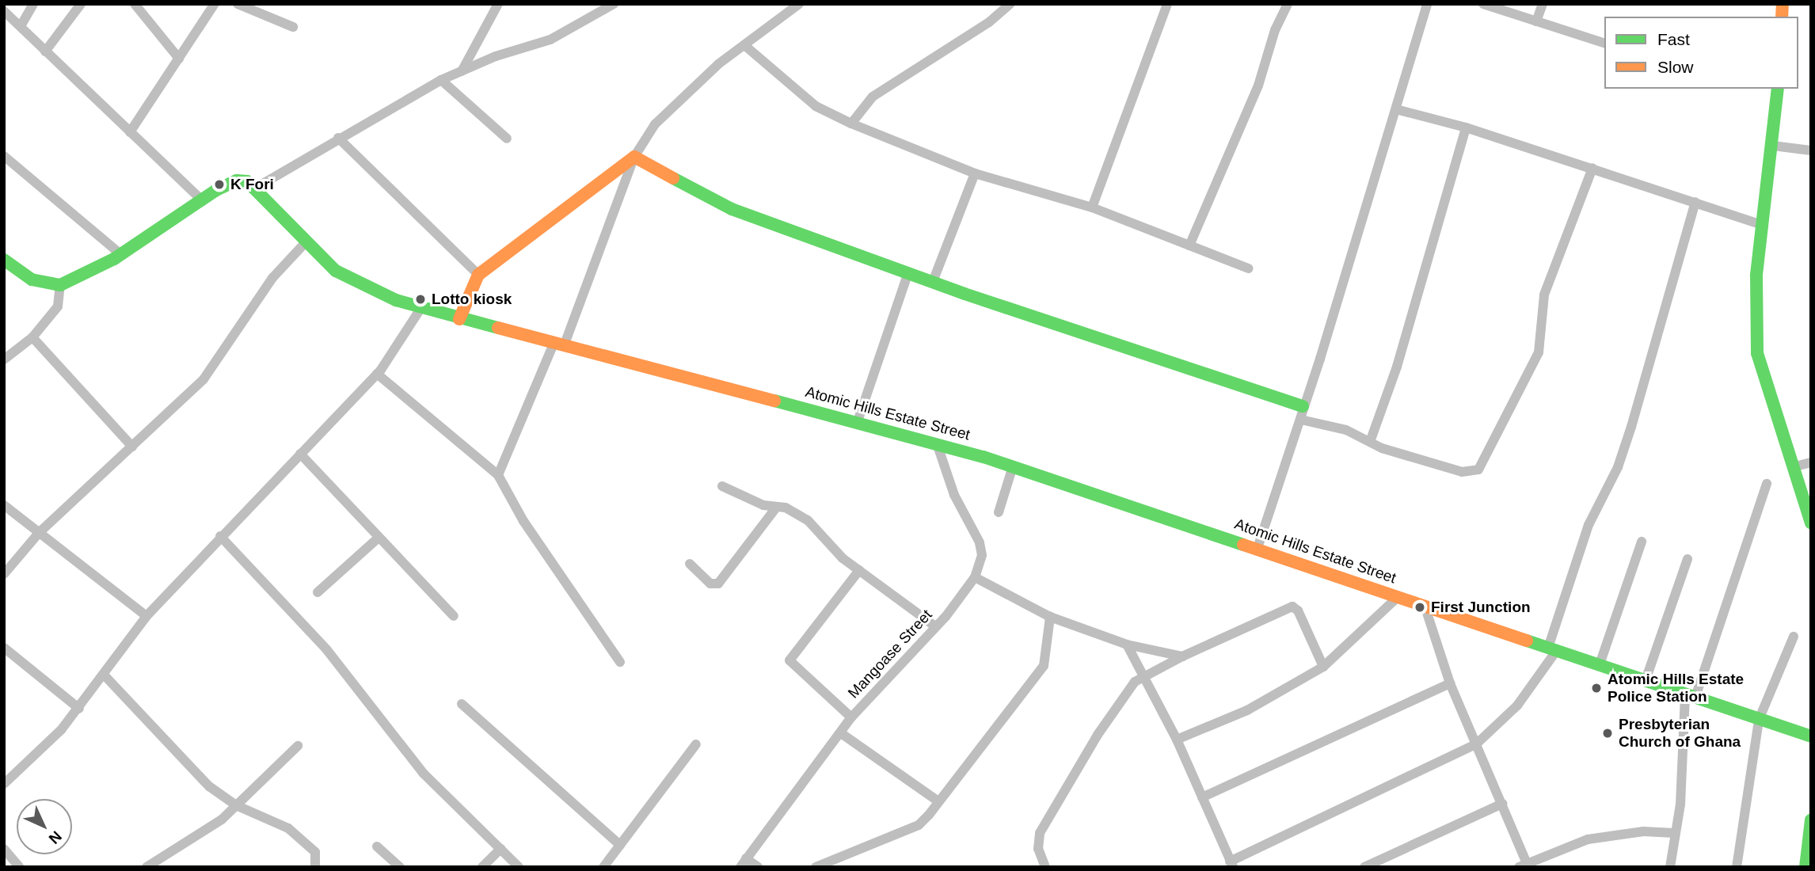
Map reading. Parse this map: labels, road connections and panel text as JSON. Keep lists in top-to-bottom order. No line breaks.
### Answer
{"streets":{"street":["Atomic Hills Estate Street","Mangoase Street"]},"crossings":[["Atomic Hills Estate Street","Mangoase Street"]],"places":["K Fori","Lotto kiosk","First Junction","Atomic Hills Estate Police Station","Presbyterian Church of Ghana"],"legend":["Fast","Slow"],"north":"bottom right"}
